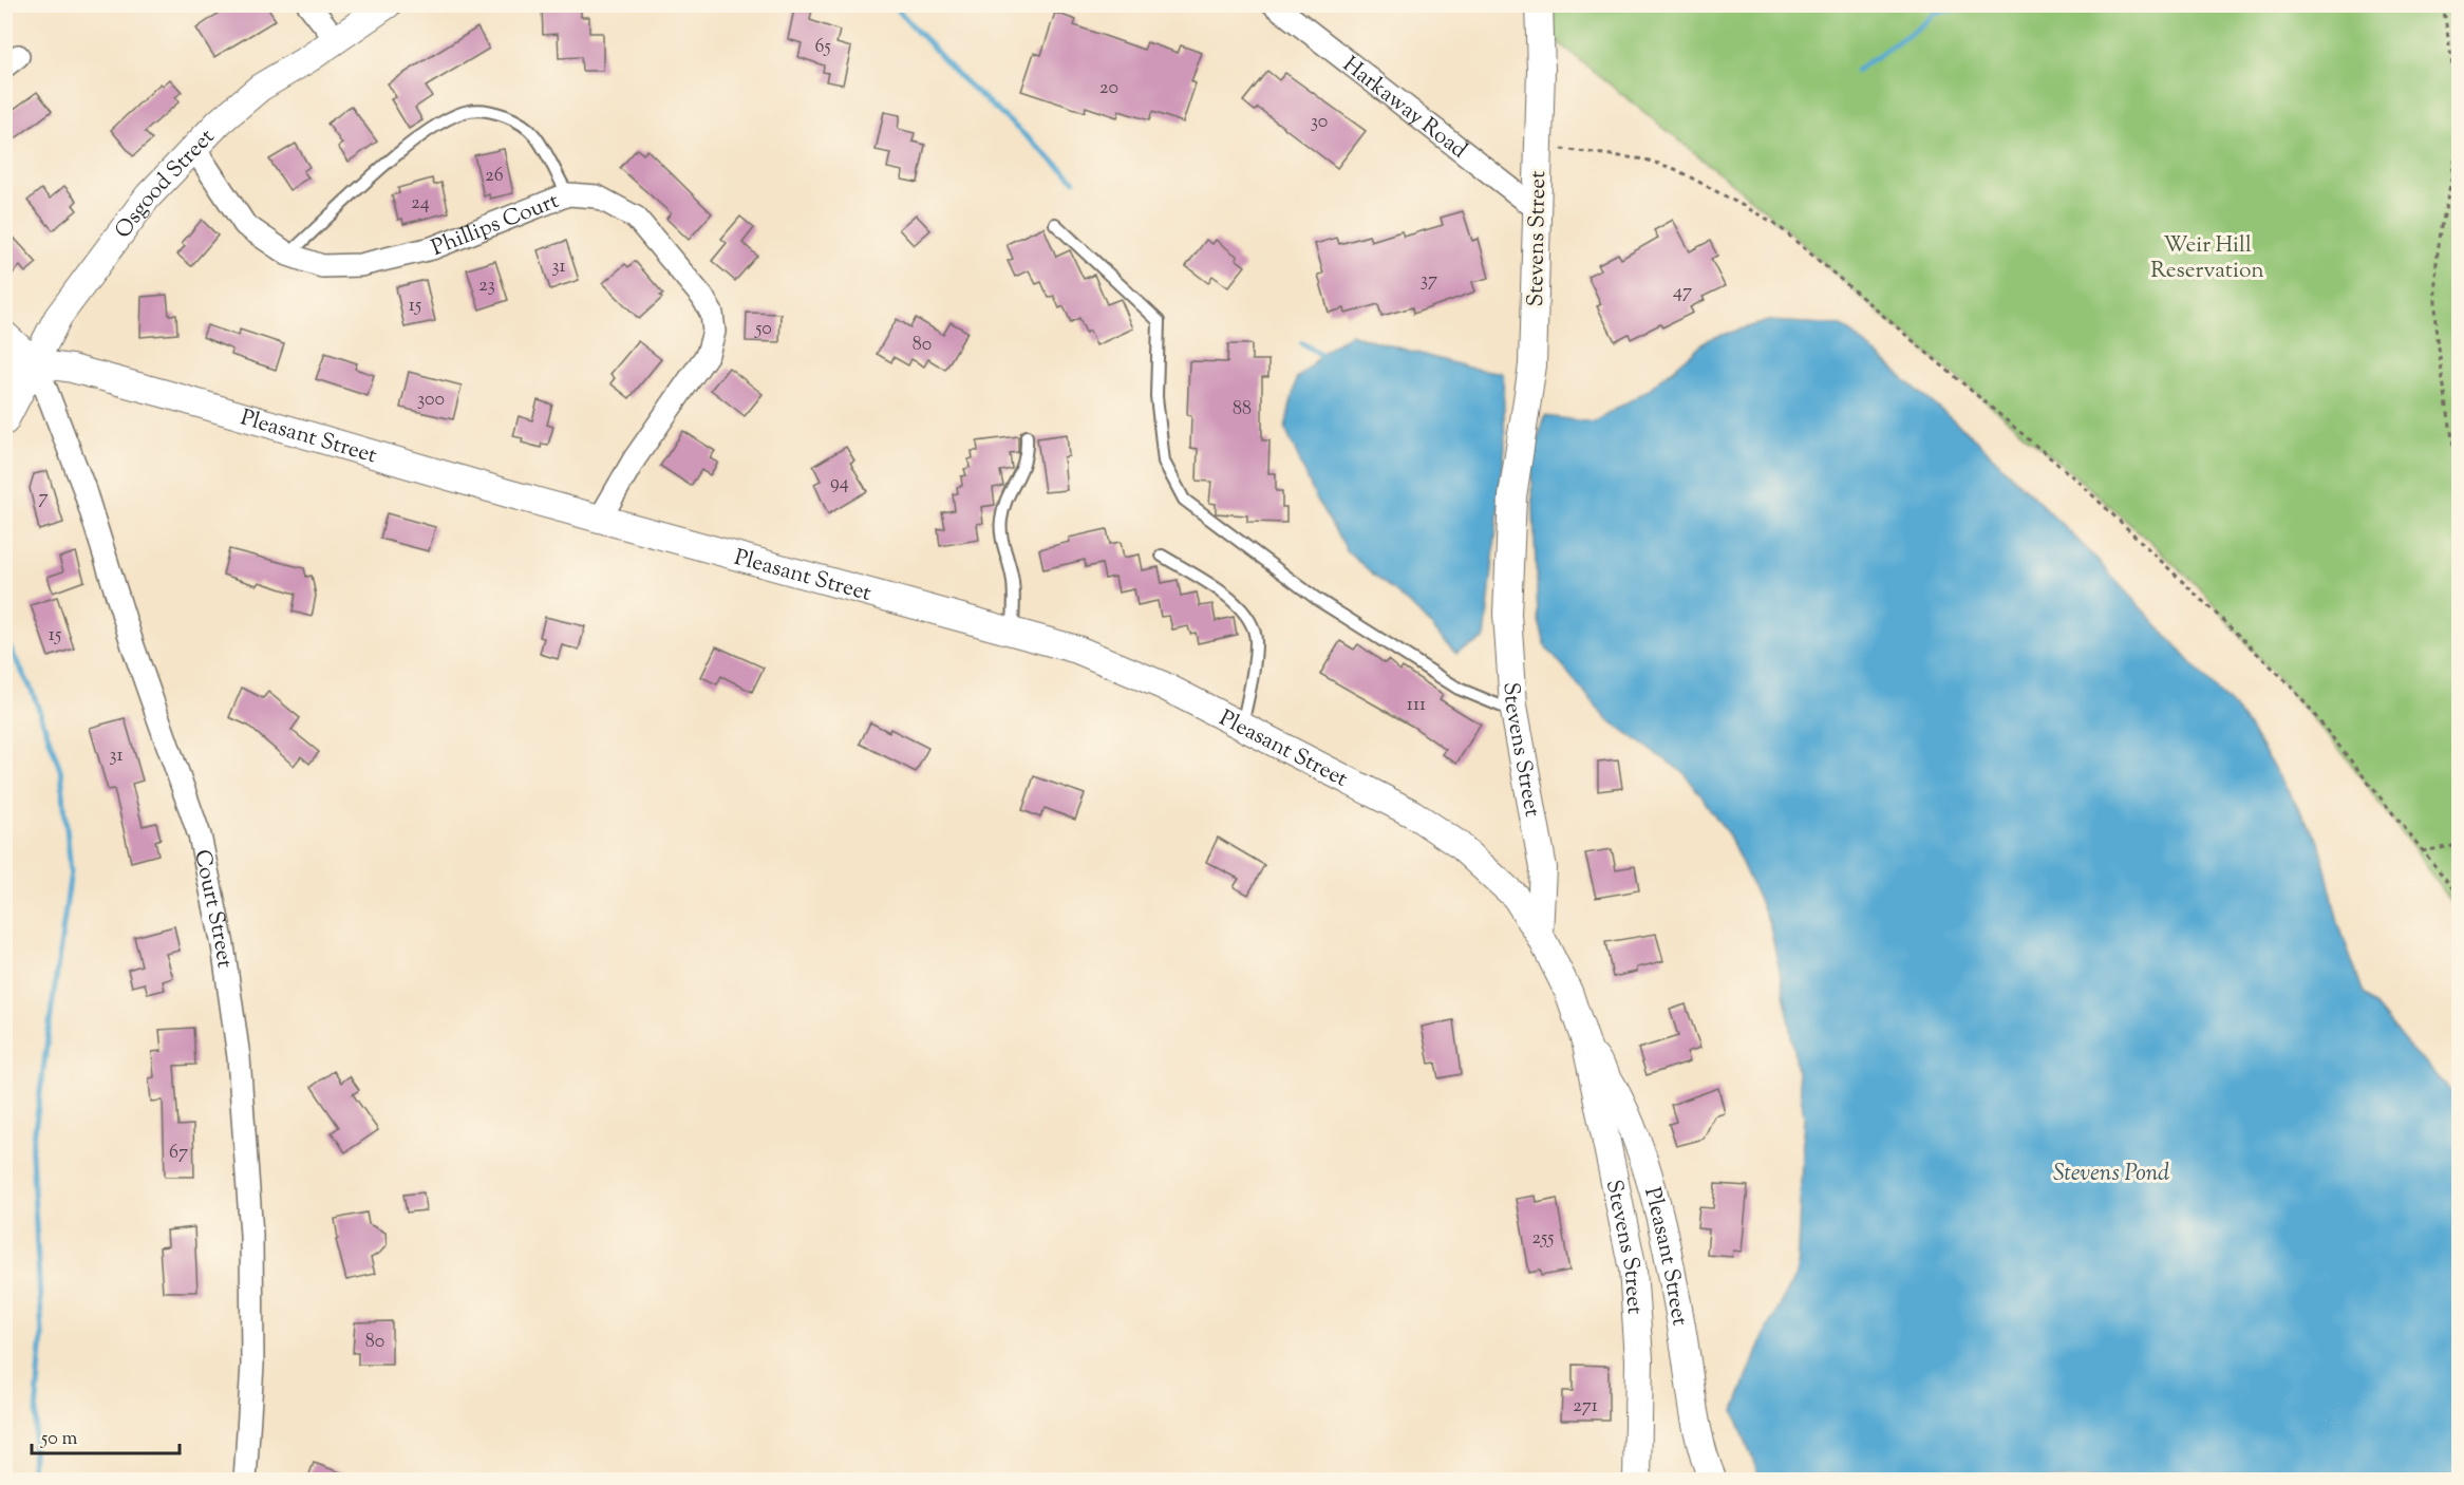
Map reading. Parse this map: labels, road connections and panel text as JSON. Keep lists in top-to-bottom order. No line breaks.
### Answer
{"streets":{"street":["Harkaway Road","Osgood Street","Phillips Court","Stevens Street","Pleasant Street","Court Street"]},"crossings":[["Harkaway Road","Stevens Street"],["Osgood Street","Phillips Court"],["Osgood Street","Pleasant Street"],["Osgood Street","Court Street"],["Phillips Court","Pleasant Street"],["Stevens Street","Pleasant Street"],["Pleasant Street","Court Street"]],"water":["Stevens Pond"],"parks":["Weir Hill Reservation"],"house_numbers":["65","20","30","26","24","31","37","23","47","15","50","80","300","88","94","7","15","111","31","67","255","80","271"],"scale_bar":"50 m"}
